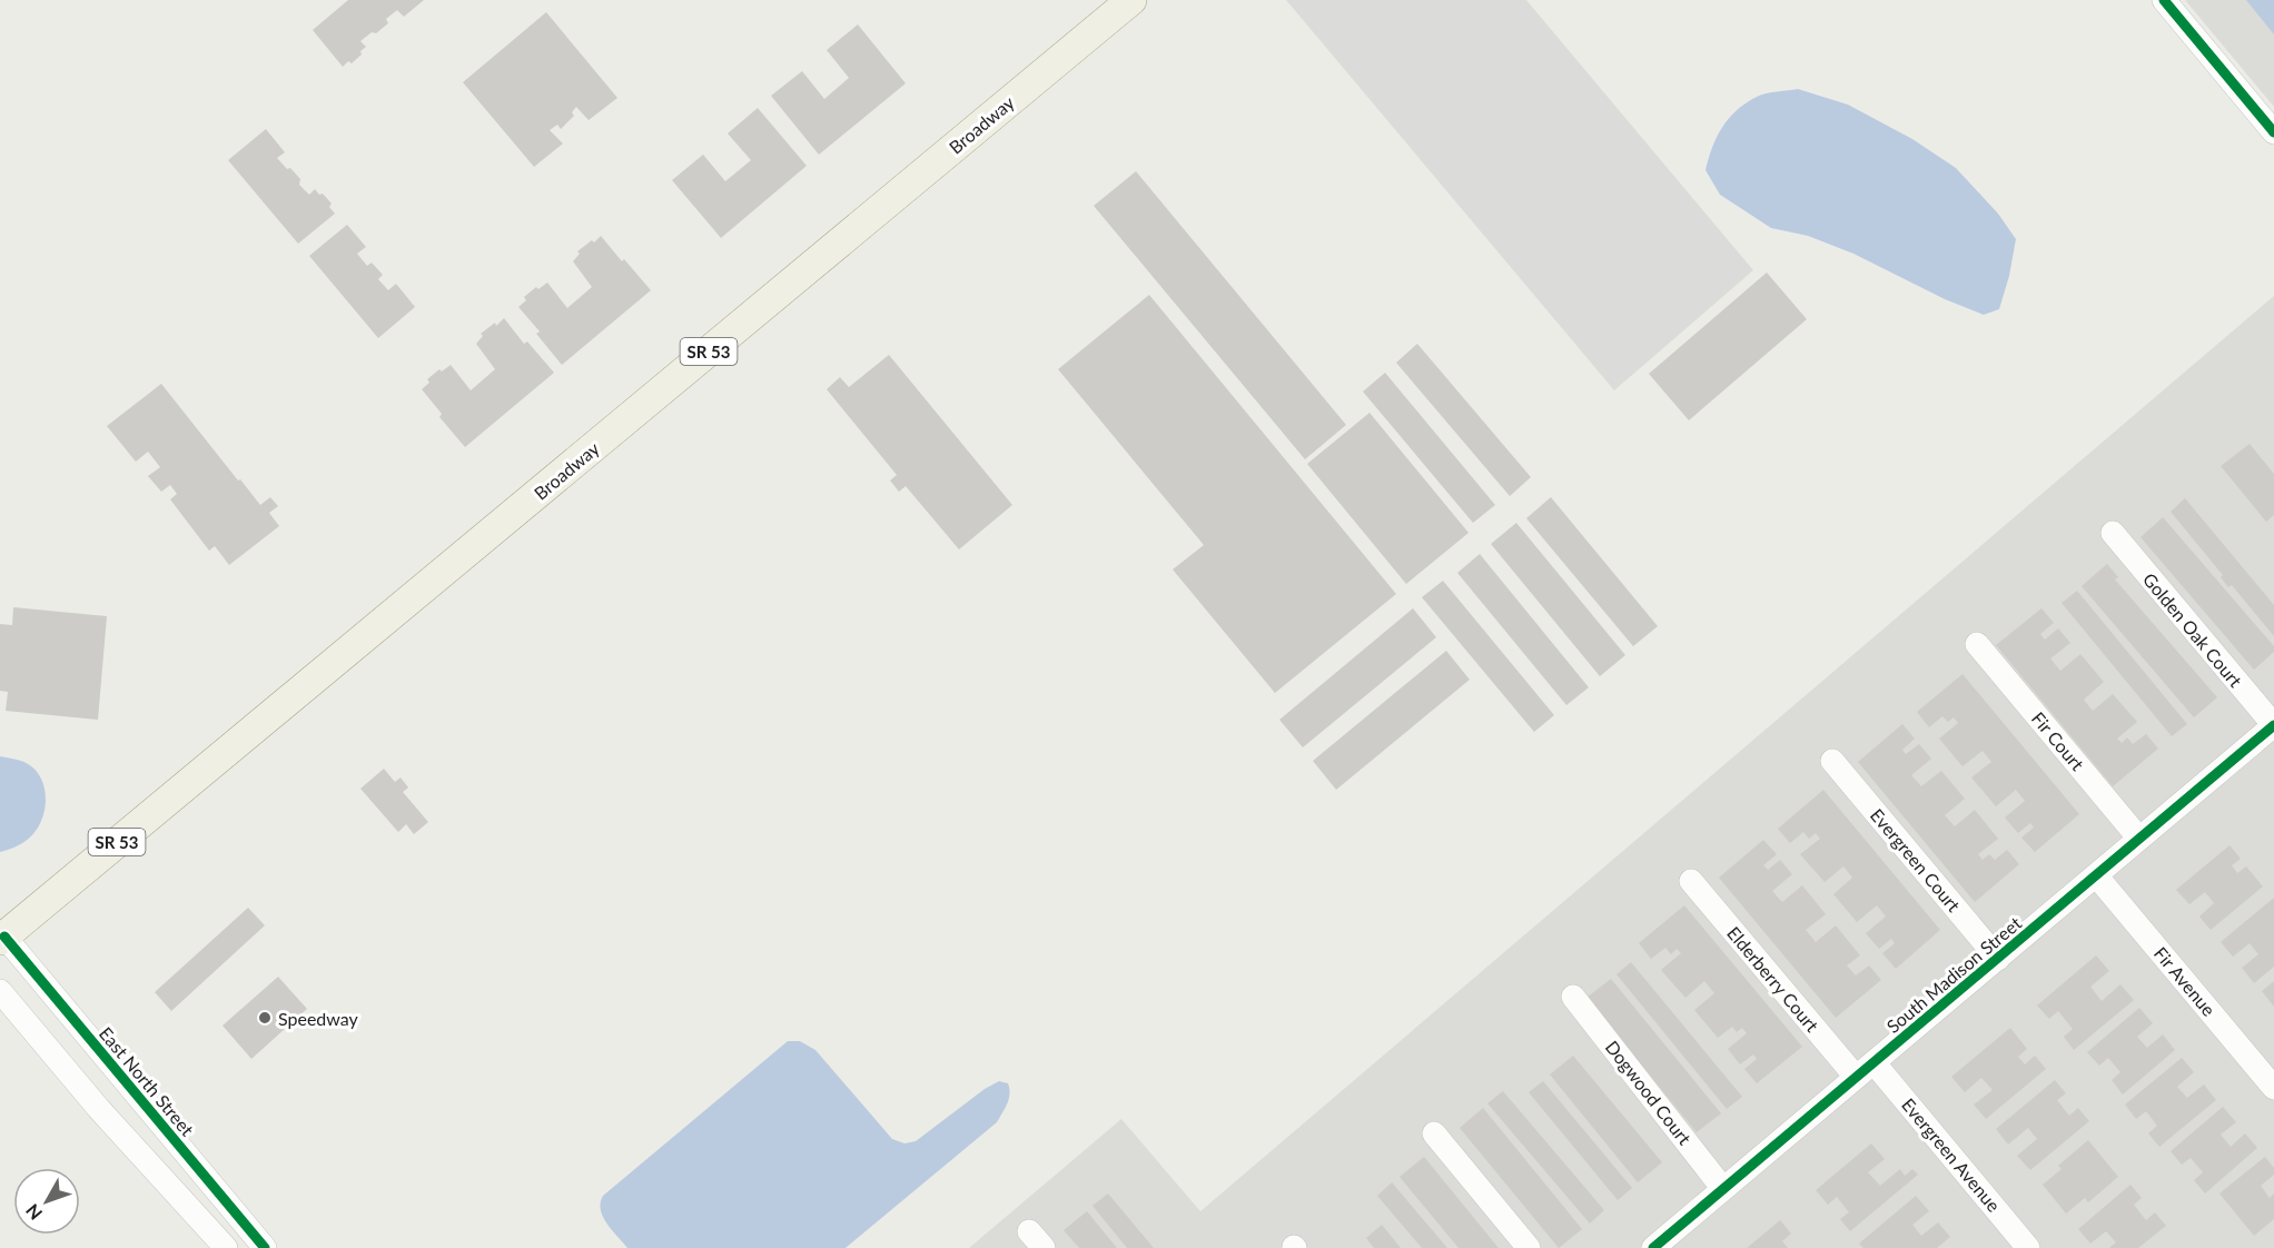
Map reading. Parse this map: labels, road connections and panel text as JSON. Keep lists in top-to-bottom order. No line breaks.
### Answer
{"streets":{"main road":["Broadway","SR 53"],"street":["Golden Oak Court","Fir Court","Evergreen Court","South Madison Street","Elderberry Court","Fir Avenue","East North Street","Dogwood Court","Evergreen Avenue"]},"crossings":[["Broadway","East North Street"],["Golden Oak Court","South Madison Street"],["Fir Court","South Madison Street"],["Evergreen Court","South Madison Street"],["South Madison Street","Elderberry Court"],["South Madison Street","Fir Avenue"],["South Madison Street","Dogwood Court"],["South Madison Street","Evergreen Avenue"],["Elderberry Court","Evergreen Avenue"]],"places":["Speedway"],"north":"bottom left"}
